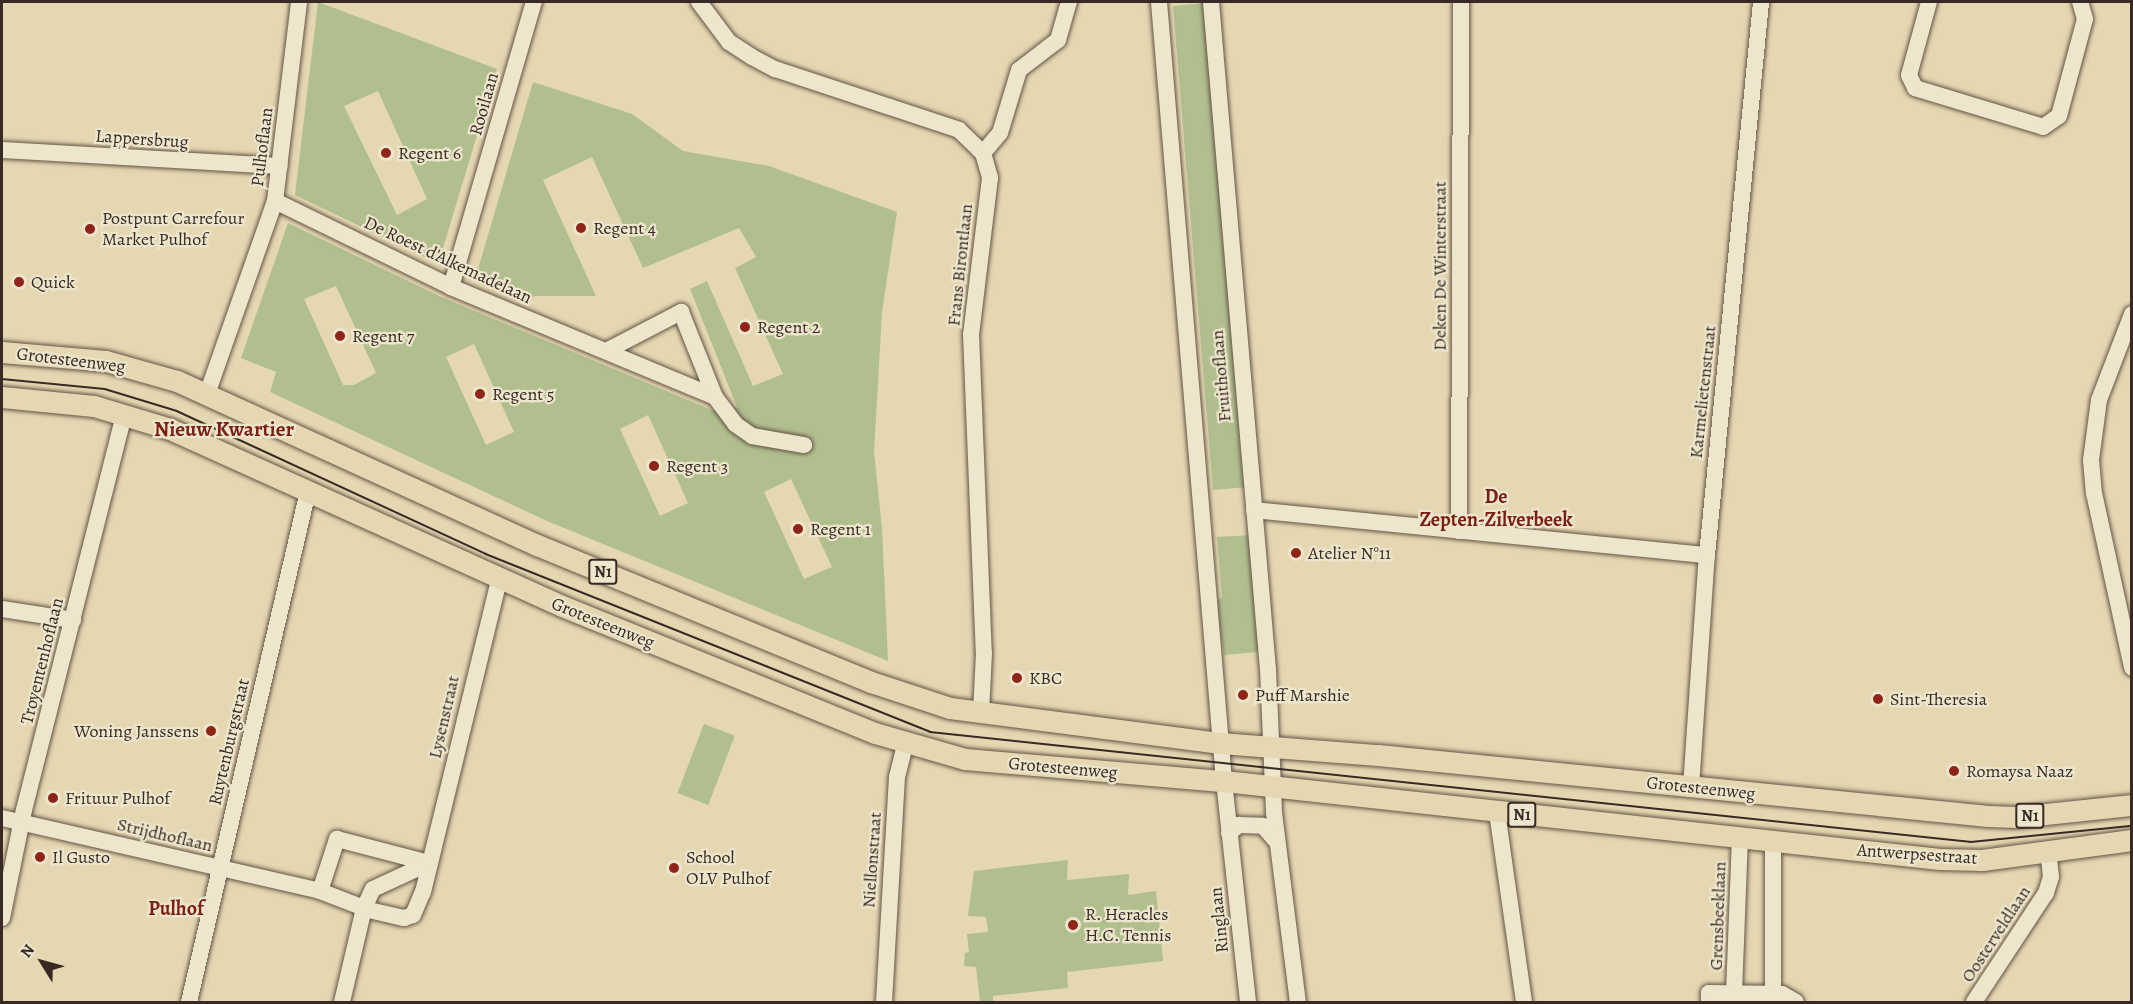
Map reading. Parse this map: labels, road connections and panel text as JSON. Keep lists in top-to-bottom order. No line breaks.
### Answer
{"streets":{"main road":["Grotesteenweg","N1","Antwerpsestraat"],"street":["Rooilaan","Lappersbrug","Pulhoflaan","De Roest d'Alkemadelaan","Frans Birontlaan","Deken De Winterstraat","Fruithoflaan","Karmelietenstraat","Troyentenhoflaan","Lysenstraat","Ruytenburgstraat","Strijdhoflaan","Niellonstraat","Grensbeeklaan","Ringlaan","Oosterveldlaan"]},"crossings":[["Rooilaan","De Roest d'Alkemadelaan"],["Lappersbrug","Pulhoflaan"],["Pulhoflaan","De Roest d'Alkemadelaan"],["Pulhoflaan","Grotesteenweg"],["Frans Birontlaan","Grotesteenweg"],["Grotesteenweg","Fruithoflaan"],["Grotesteenweg","Karmelietenstraat"],["Grotesteenweg","N1"],["Grotesteenweg","Troyentenhoflaan"],["Grotesteenweg","Lysenstraat"],["Grotesteenweg","Ruytenburgstraat"],["Grotesteenweg","Niellonstraat"],["Grotesteenweg","Ringlaan"],["Fruithoflaan","N1"],["Fruithoflaan","Ringlaan"],["N1","Antwerpsestraat"],["N1","Grensbeeklaan"],["N1","Ringlaan"],["Troyentenhoflaan","Strijdhoflaan"],["Lysenstraat","Strijdhoflaan"],["Ruytenburgstraat","Strijdhoflaan"],["Antwerpsestraat","Oosterveldlaan"]],"districts":["Nieuw Kwartier","De Zepten-Zilverbeek","Pulhof"],"places":["Regent 6","Regent 4","Postpunt Carrefour Market Pulhof","Quick","Regent 2","Regent 7","Regent 5","Regent 3","Regent 1","Atelier N°11","KBC","Puff Marshie","Sint-Theresia","Woning Janssens","Romaysa Naaz","Frituur Pulhof","Il Gusto","School OLV Pulhof","R. Heracles H.C. Tennis"],"north":"top left"}
